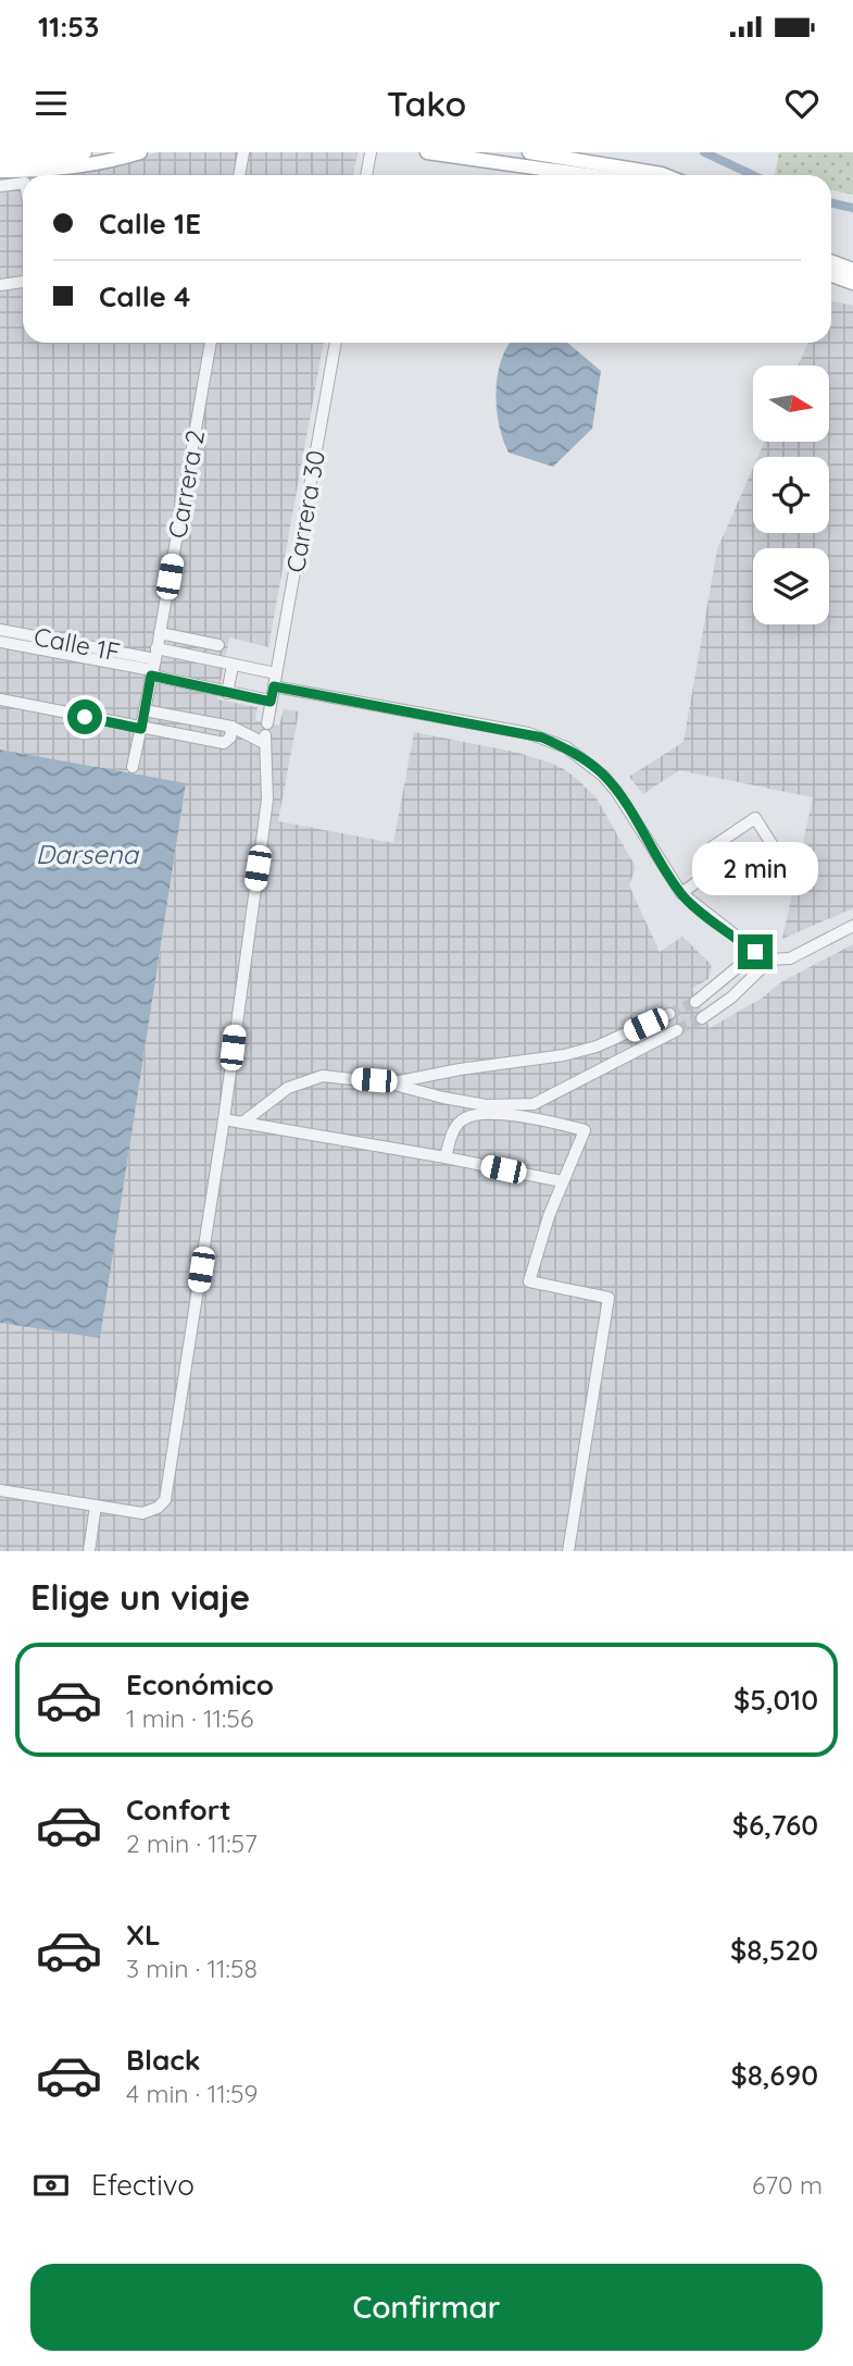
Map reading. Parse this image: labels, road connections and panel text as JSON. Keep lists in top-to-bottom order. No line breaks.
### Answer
{"streets":{"street":["Carrera 2","Carrera 30","Calle 1F"]},"crossings":[["Carrera 2","Calle 1F"],["Carrera 30","Calle 1F"]],"water":["Darsena"],"north":"right","page":{"status":"11:53","header":"Tako","banner":["Calle 1E","Calle 4"],"bubble":"2 min","heading":"Elige un viaje","list":[{"name":"Económico","note":"1 min · 11:56","value":"$5,010"},{"name":"Confort","note":"2 min · 11:57","value":"$6,760"},{"name":"XL","note":"3 min · 11:58","value":"$8,520"},{"name":"Black","note":"4 min · 11:59","value":"$8,690"}],"pay":["Efectivo","670 m"],"buttons":"Confirmar"}}
